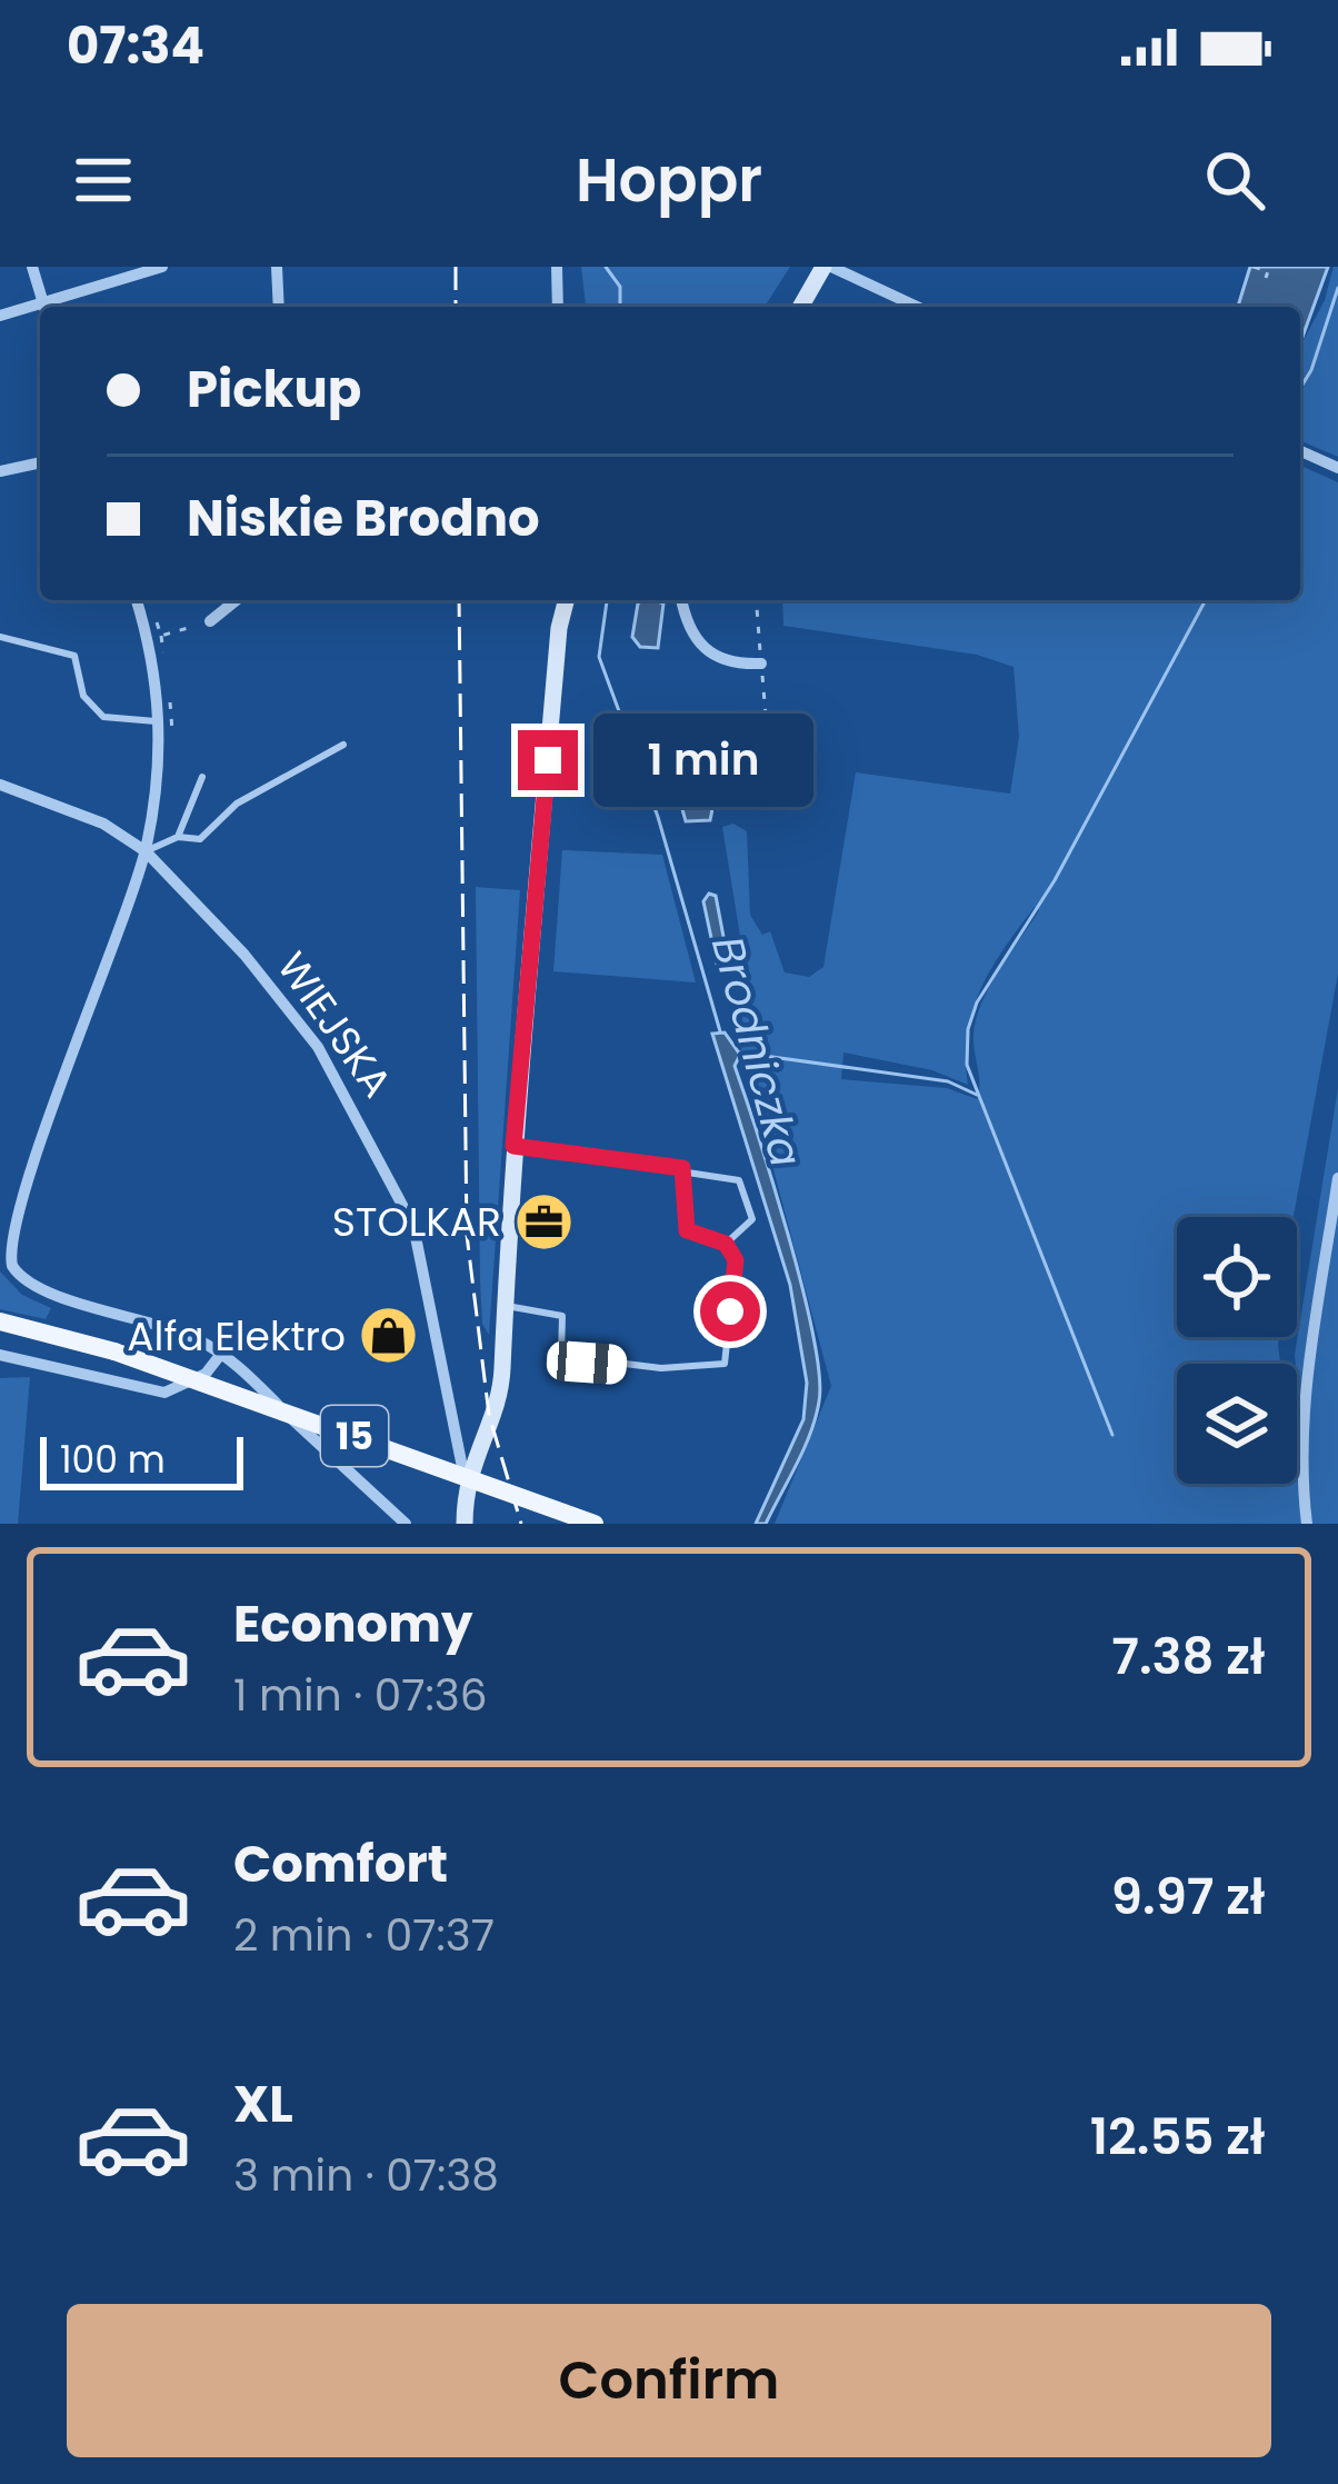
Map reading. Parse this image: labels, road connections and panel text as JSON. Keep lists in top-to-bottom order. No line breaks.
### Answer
{"streets":{"main road":["15"],"street":["WIEJSKA"]},"water":["Brodniczka"],"places":{"office":["STOLKAR"],"shop":["Alfa Elektro"]},"scale_bar":"100 m","page":{"status":"07:34","header":"Hoppr","banner":["Pickup","Niskie Brodno"],"bubble":"1 min","scale":"100 m","list":[{"name":"Economy","note":"1 min · 07:36","value":"7.38 zł"},{"name":"Comfort","note":"2 min · 07:37","value":"9.97 zł"},{"name":"XL","note":"3 min · 07:38","value":"12.55 zł"}],"buttons":"Confirm"}}
